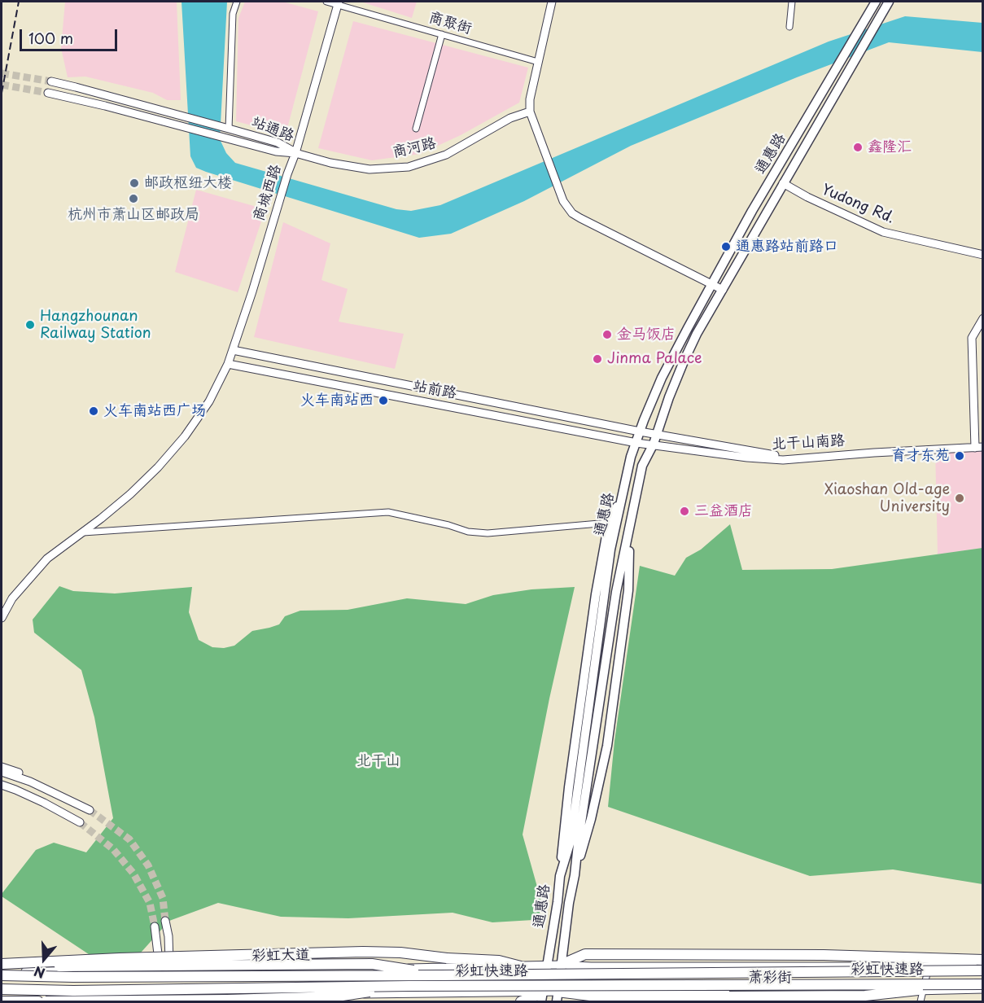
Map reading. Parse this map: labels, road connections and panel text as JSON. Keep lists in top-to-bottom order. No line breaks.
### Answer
{"streets":{"highway":["彩虹快速路"],"main road":["站通路","商河路","通惠路","商城西路","Yudong Rd.","站前路","北干山南路","彩虹大道","萧彩街"],"street":["商聚街"]},"crossings":[["商聚街","商城西路"],["站通路","商河路"],["站通路","商城西路"],["商河路","商城西路"],["通惠路","Yudong Rd."],["通惠路","站前路"],["通惠路","北干山南路"],["通惠路","彩虹大道"],["通惠路","萧彩街"],["商城西路","站前路"],["站前路","北干山南路"],["彩虹大道","萧彩街"],["彩虹快速路","萧彩街"]],"parks":["北干山"],"places":["鑫隆汇","邮政枢纽大楼","杭州市萧山区邮政局","通惠路站前路口","Hangzhounan Railway Station","金马饭店","Jinma Palace","火车南站西","火车南站西广场","育才东苑","Xiaoshan Old-age University","三益酒店"],"scale_bar":"100 m","north":"bottom"}
